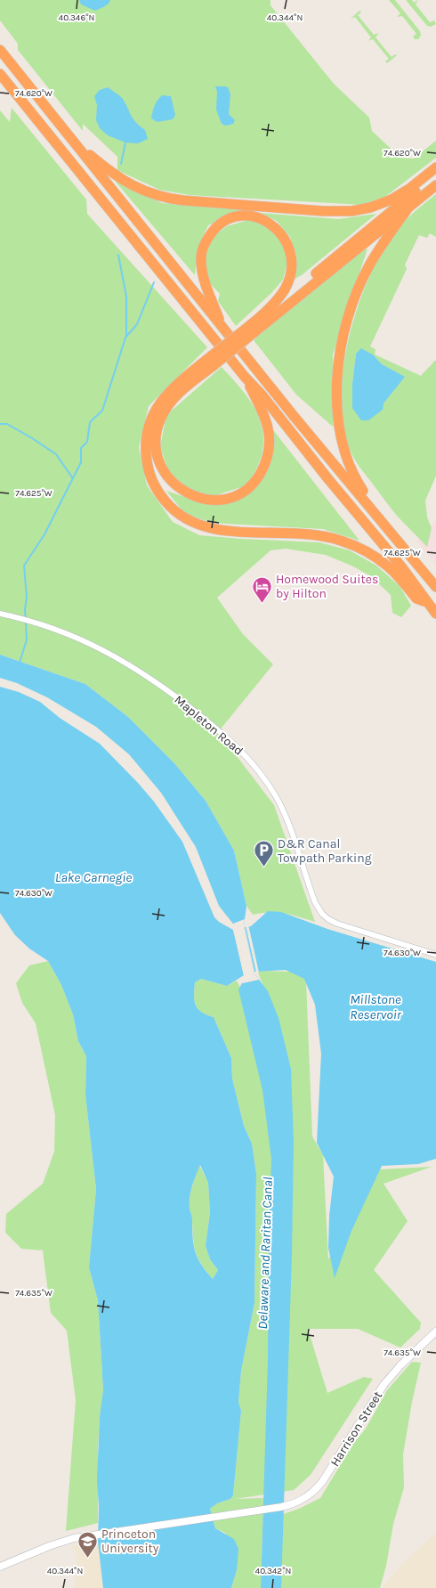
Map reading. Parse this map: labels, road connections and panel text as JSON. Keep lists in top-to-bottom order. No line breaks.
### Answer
{"streets":{"street":["Mapleton Road","Harrison Street"]},"water":["Lake Carnegie","Millstone Reservoir","Delaware and Raritan Canal"],"places":{"hotel":["Homewood Suites by Hilton"],"parking":["D&R Canal Towpath Parking"],"school or university":["Princeton University"]},"coordinates":["40.346°N","40.344°N","74.620°W","74.625°W","74.630°W","74.635°W","40.342°N"]}
